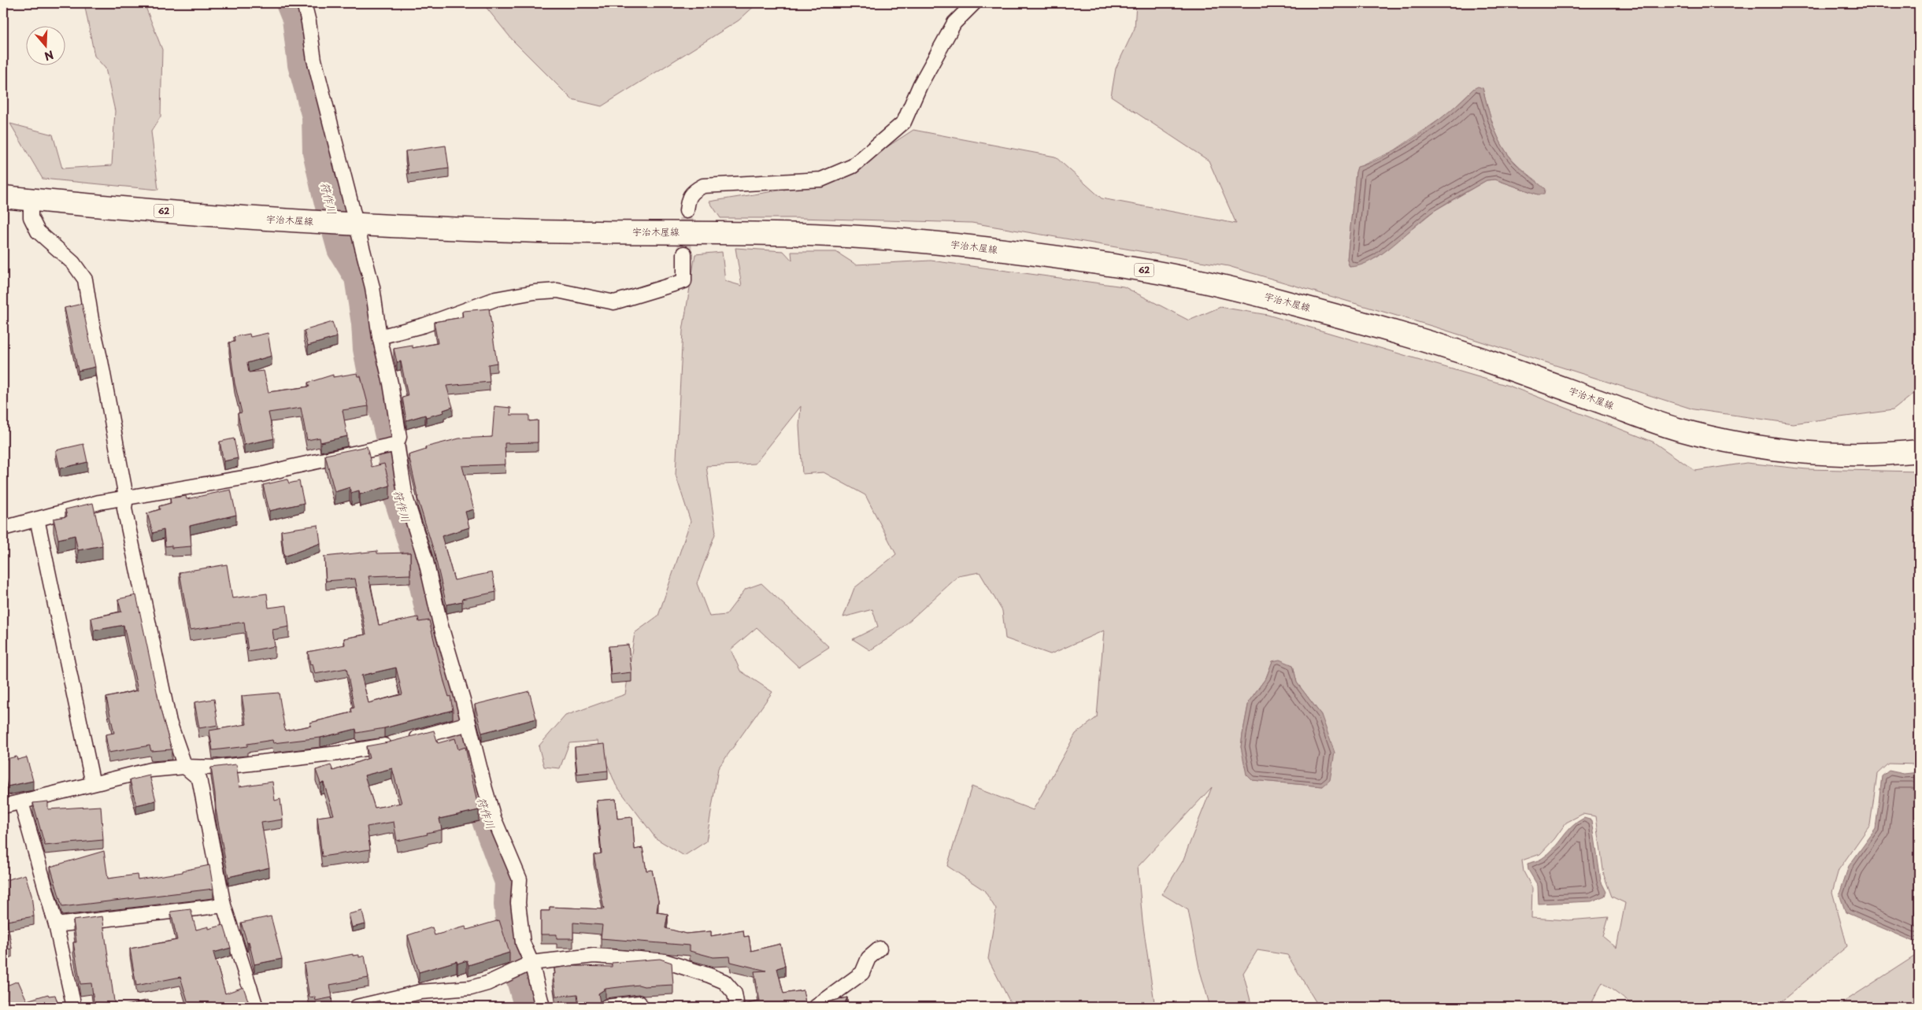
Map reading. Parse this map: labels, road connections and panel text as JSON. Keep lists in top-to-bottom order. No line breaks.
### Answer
{"streets":{"main road":["62","宇治木屋線"]},"water":["符作川"],"north":"bottom"}
